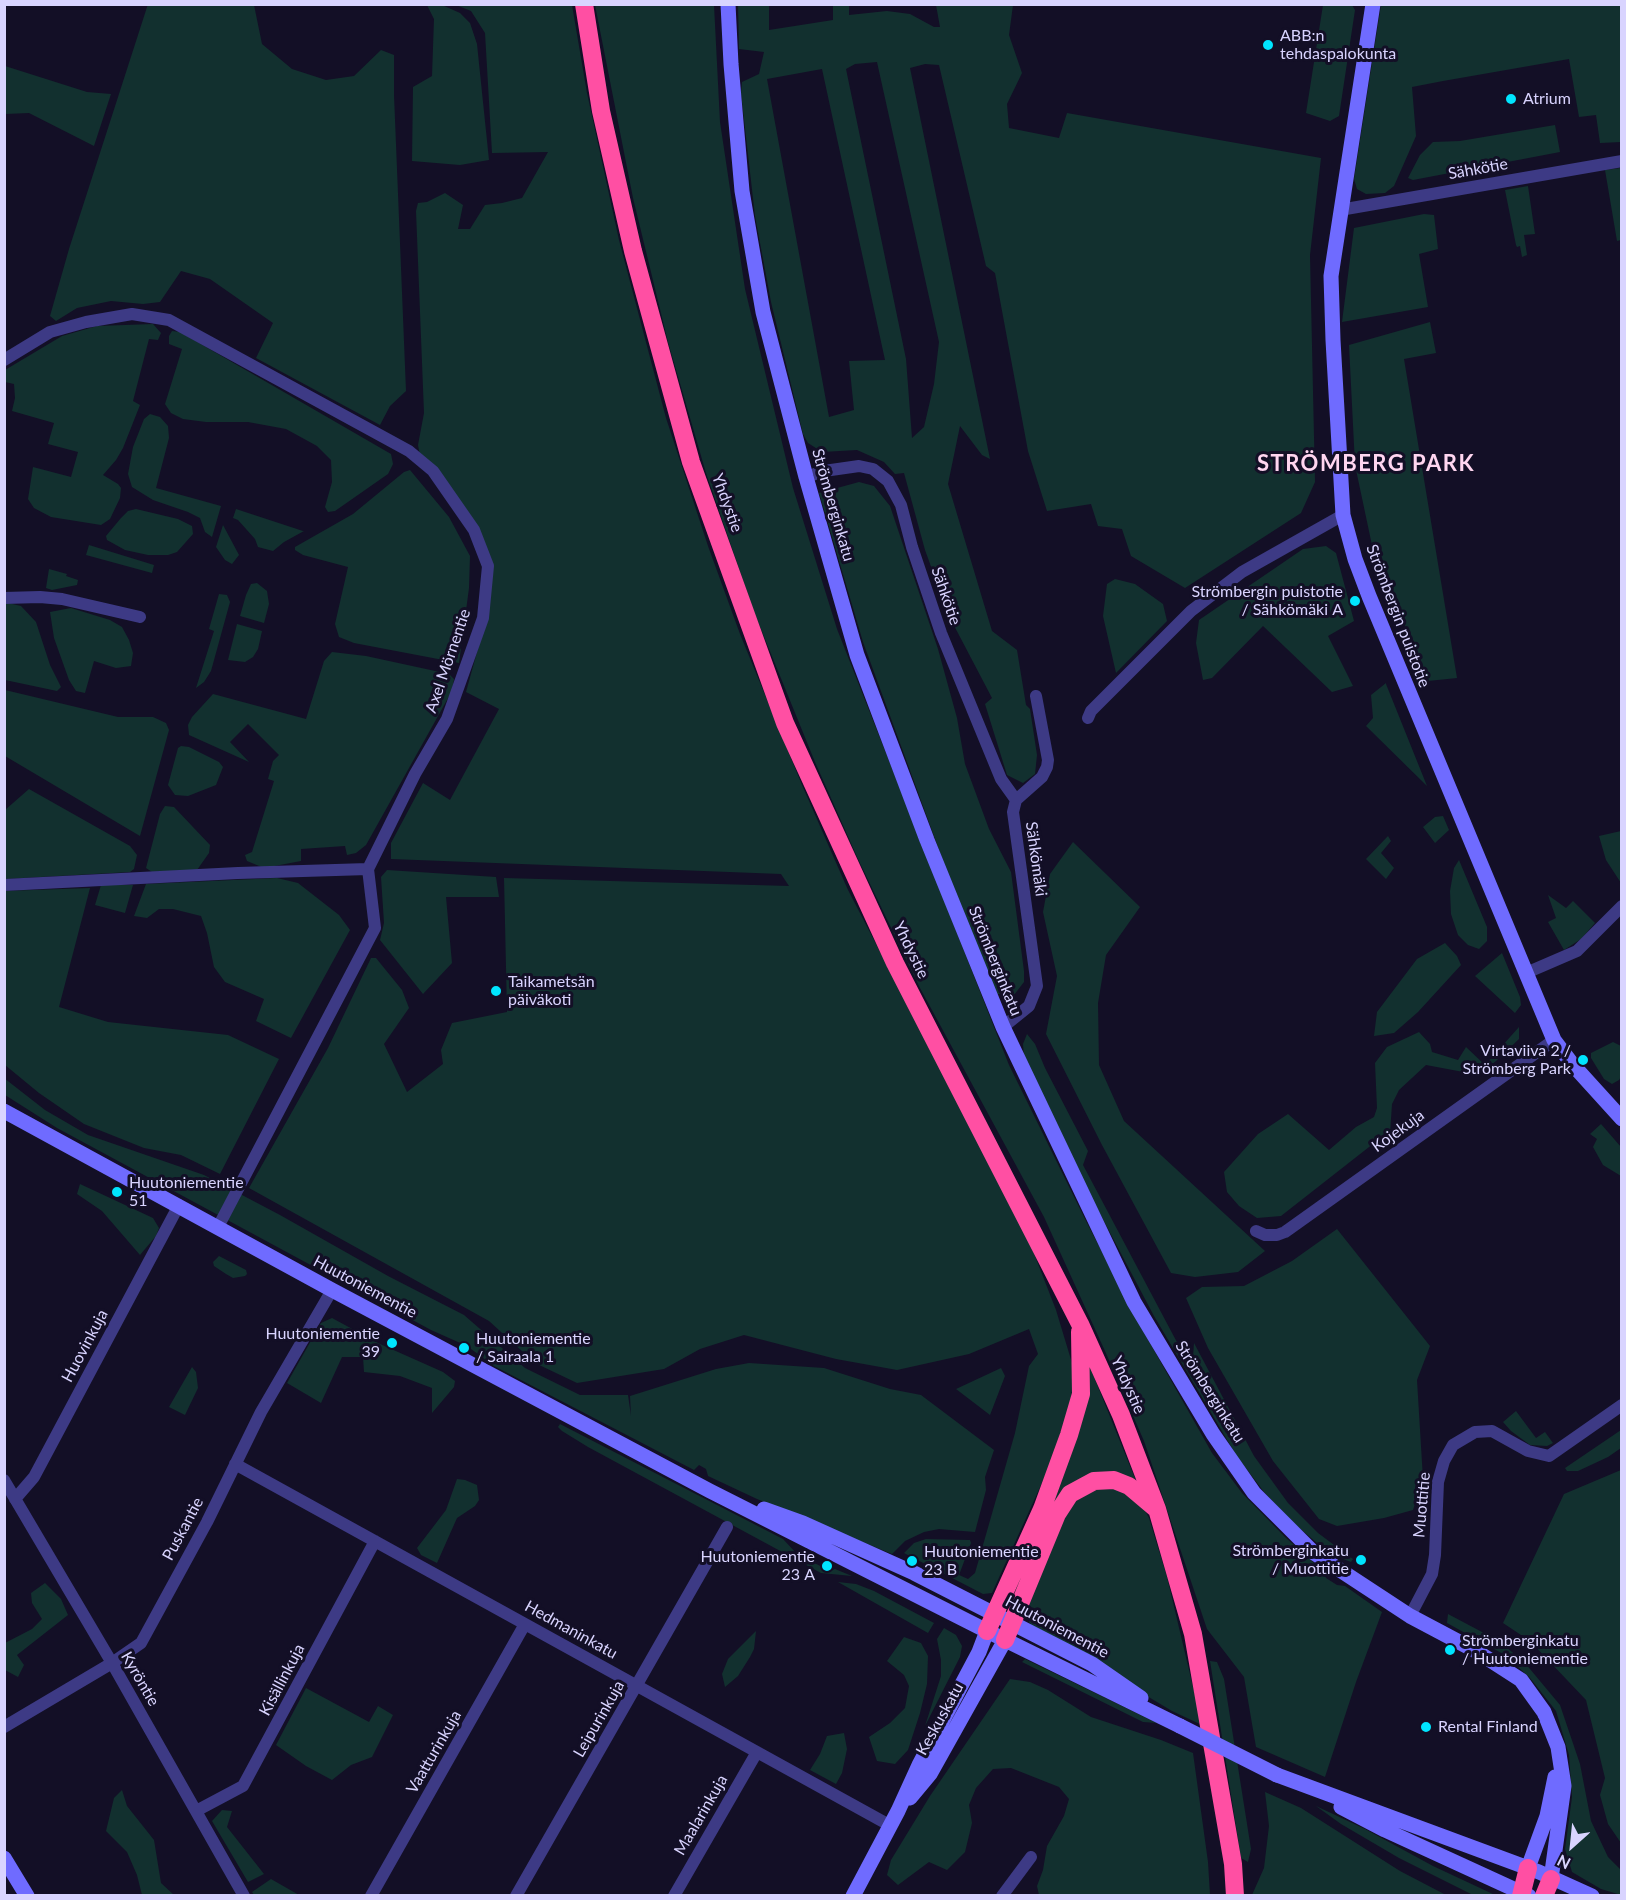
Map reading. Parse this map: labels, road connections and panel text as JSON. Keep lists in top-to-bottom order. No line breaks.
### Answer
{"streets":{"highway":["Yhdystie"],"street":["Sähkötie","Strömberginkatu","Strömbergin puistotie","Axel Mörnentie","Sähkömäki","Kojekuja","Huutoniementie","Huovinkuja","Muottitie","Puskantie","Hedmaninkatu","Kyröntie","Kisällinkuja","Leipurinkuja","Keskuskatu","Vaatturinkuja","Maalarinkuja"]},"crossings":[["Sähkötie","Strömberginkatu"],["Sähkötie","Strömbergin puistotie"],["Sähkötie","Sähkömäki"],["Strömberginkatu","Sähkömäki"],["Strömberginkatu","Huutoniementie"],["Strömberginkatu","Muottitie"],["Strömbergin puistotie","Kojekuja"],["Huutoniementie","Huovinkuja"],["Huutoniementie","Puskantie"],["Huutoniementie","Keskuskatu"],["Huovinkuja","Kyröntie"],["Puskantie","Hedmaninkatu"],["Puskantie","Kyröntie"],["Hedmaninkatu","Kisällinkuja"],["Hedmaninkatu","Leipurinkuja"],["Hedmaninkatu","Keskuskatu"],["Hedmaninkatu","Vaatturinkuja"],["Hedmaninkatu","Maalarinkuja"],["Kyröntie","Kisällinkuja"]],"districts":["STRÖMBERG PARK"],"places":["ABB:n tehdaspalokunta","Atrium","Strömbergin puistotie / Sähkömäki A","Taikametsän päiväkoti","Virtaviiva 2 / Strömberg Park","Huutoniementie 51","Huutoniementie 39","Huutoniementie / Sairaala 1","Strömberginkatu / Muottitie","Huutoniementie 23 B","Huutoniementie 23 A","Strömberginkatu / Huutoniementie","Rental Finland"],"north":"bottom left"}
